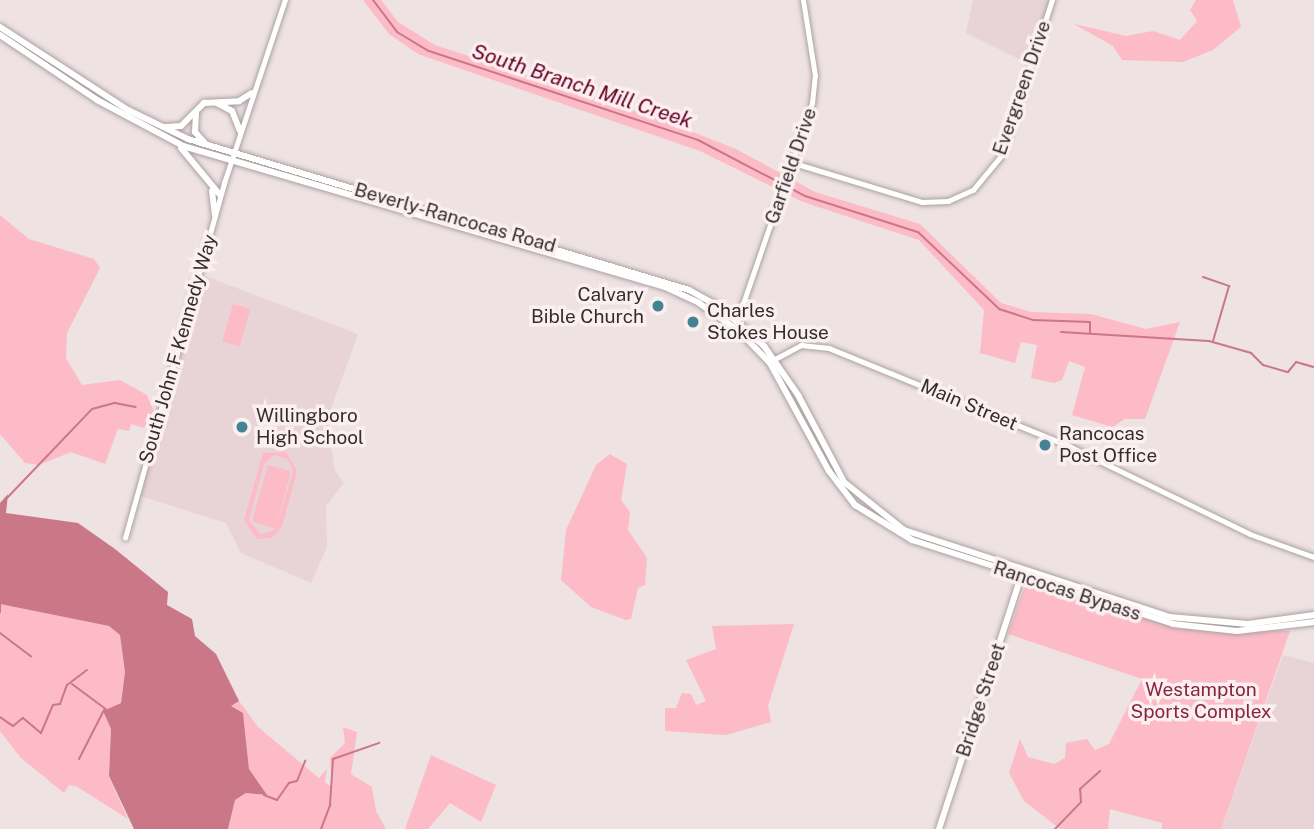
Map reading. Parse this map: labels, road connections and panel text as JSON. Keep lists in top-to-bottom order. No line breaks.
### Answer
{"streets":{"main road":["Beverly-Rancocas Road","Rancocas Bypass","Bridge Street"],"street":["Evergreen Drive","Garfield Drive","South John F Kennedy Way","Main Street"]},"crossings":[["Evergreen Drive","Garfield Drive"],["Garfield Drive","Beverly-Rancocas Road"],["Beverly-Rancocas Road","South John F Kennedy Way"],["Beverly-Rancocas Road","Main Street"],["Beverly-Rancocas Road","Rancocas Bypass"],["Rancocas Bypass","Bridge Street"]],"water":["South Branch Mill Creek"],"parks":["Westampton Sports Complex"],"places":["Calvary Bible Church","Charles Stokes House","Willingboro High School","Rancocas Post Office"]}
